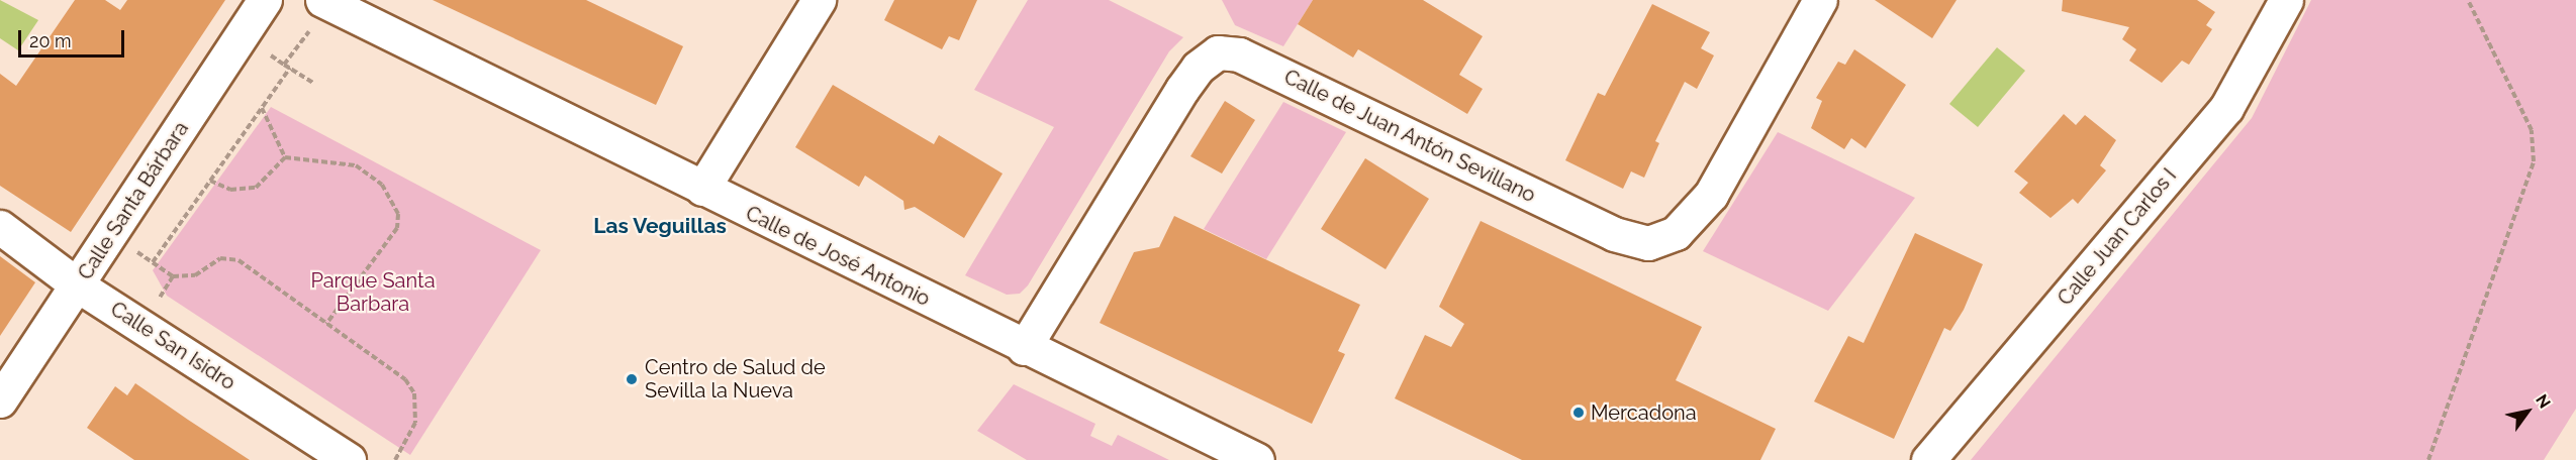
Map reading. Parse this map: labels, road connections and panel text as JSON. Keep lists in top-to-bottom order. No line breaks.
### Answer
{"streets":{"street":["Calle de Juan Antón Sevillano","Calle Santa Bárbara","Calle Juan Carlos I","Calle de José Antonio","Calle San Isidro"]},"crossings":[["Calle de Juan Antón Sevillano","Calle de José Antonio"],["Calle Santa Bárbara","Calle San Isidro"]],"districts":["Las Veguillas"],"parks":["Parque Santa Barbara"],"places":["Centro de Salud de Sevilla la Nueva","Mercadona"],"scale_bar":"20 m","north":"top right"}
